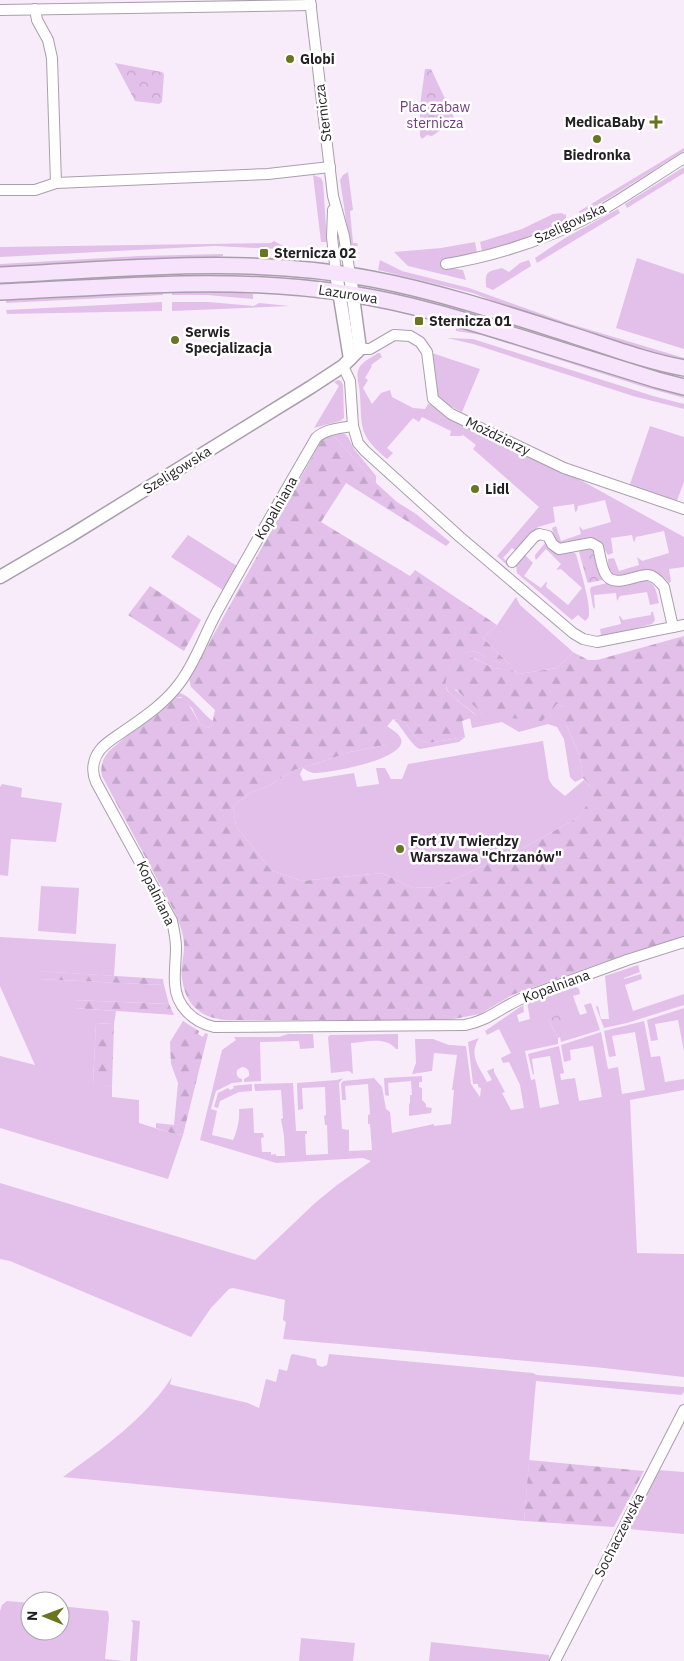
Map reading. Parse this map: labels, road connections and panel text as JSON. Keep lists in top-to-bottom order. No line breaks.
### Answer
{"streets":{"main road":["Lazurowa"],"street":["Sternicza","Szeligowska","Moździerzy","Kopalniana","Sochaczewska"]},"crossings":[["Sternicza","Lazurowa"],["Szeligowska","Moździerzy"]],"parks":["Plac zabaw sternicza"],"places":{"other":["Globi","Biedronka","Serwis Specjalizacja","Lidl","Fort IV Twierdzy Warszawa \"Chrzanów\""],"health":["MedicaBaby"],"transit":["Sternicza 02","Sternicza 01"]},"north":"left"}
